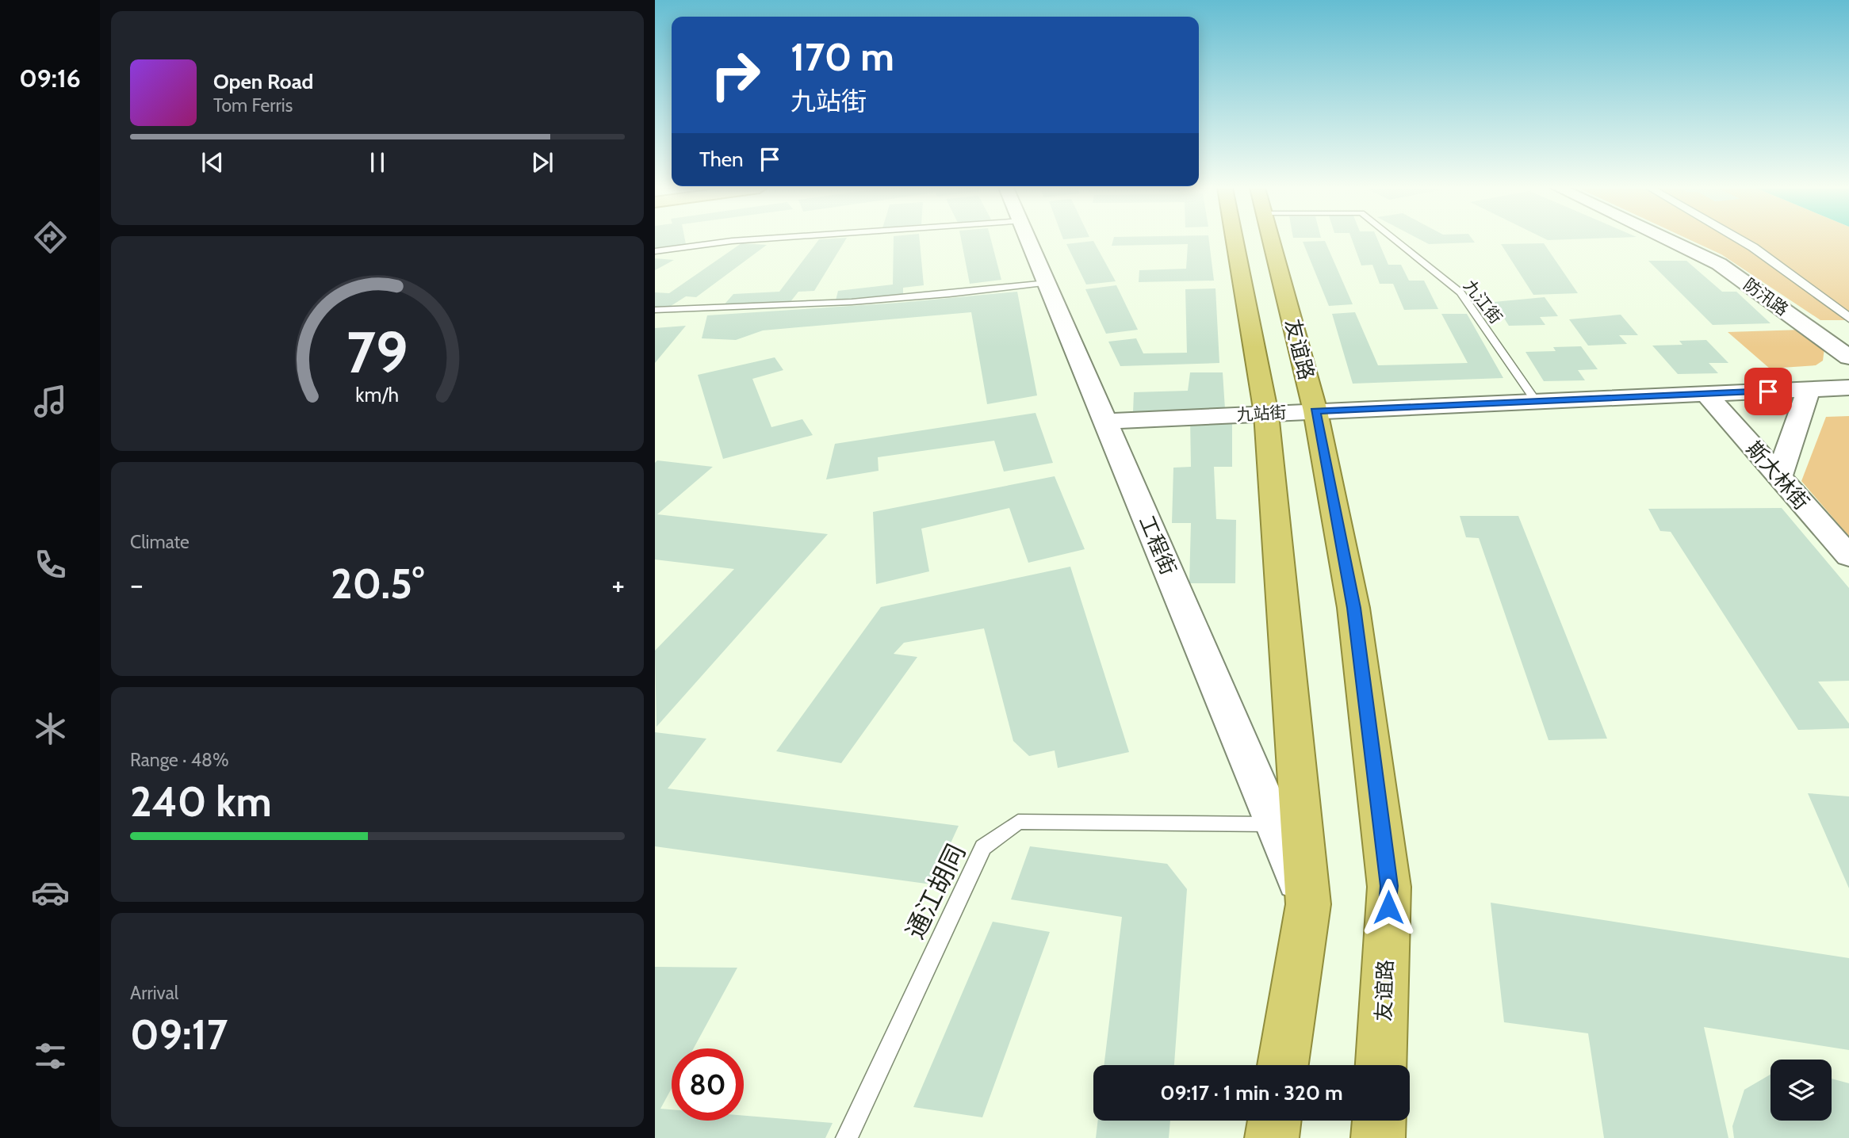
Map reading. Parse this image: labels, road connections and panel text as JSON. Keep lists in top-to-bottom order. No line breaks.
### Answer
{"streets":{"highway":["友谊路"],"street":["防汛路","九站街","斯大林街","工程街"],"lane":["九江街","通江胡同"]},"crossings":[["九江街","九站街"],["友谊路","九站街"],["友谊路","工程街"],["九站街","斯大林街"],["九站街","工程街"],["工程街","通江胡同"]],"page":{"tabs":"09:16","turn":["170 m","九站街"],"song":["Open Road","Tom Ferris"],"then":"Then","tile":["Climate",["Range · 48%","240 km"],["Arrival","09:17"]],"heat":["−","20.5°","+"],"limit":"80","trip":"09:17 · 1 min · 320 m","gauge":["79","km/h"]}}
